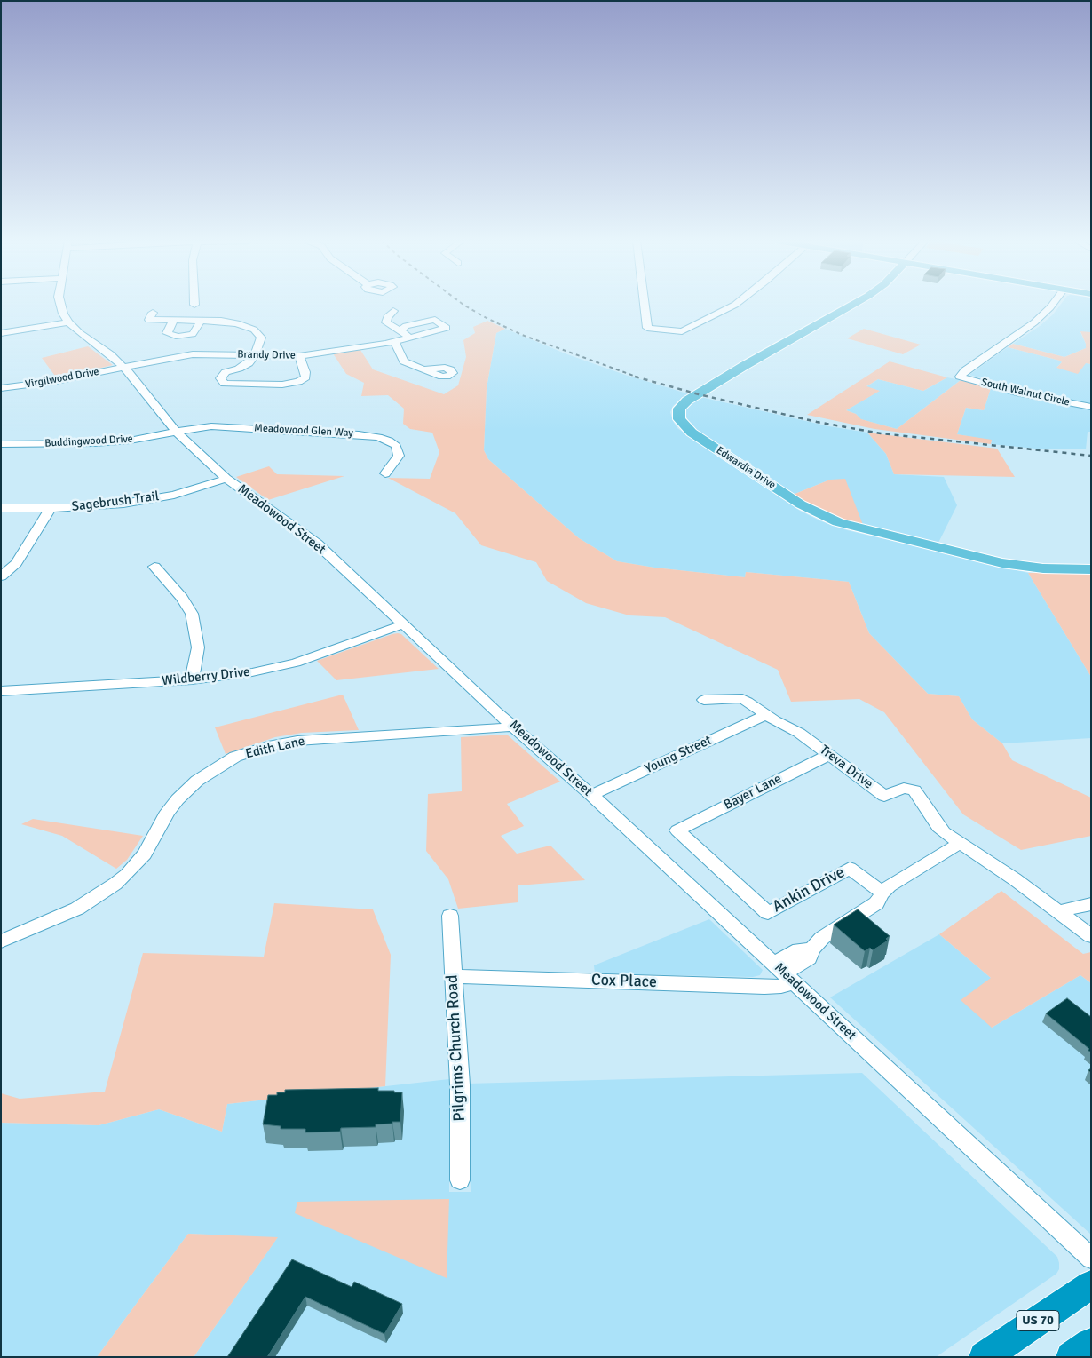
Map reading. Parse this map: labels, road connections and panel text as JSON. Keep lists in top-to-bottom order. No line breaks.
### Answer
{"streets":{"highway":["US 70"],"main road":["Edwardia Drive"],"street":["Brandy Drive","Virgilwood Drive","South Walnut Circle","Meadowood Glen Way","Buddingwood Drive","Sagebrush Trail","Meadowood Street","Wildberry Drive","Edith Lane","Young Street","Treva Drive","Bayer Lane","Ankin Drive","Cox Place","Pilgrims Church Road"]},"crossings":[["Brandy Drive","Virgilwood Drive"],["Brandy Drive","Meadowood Street"],["Virgilwood Drive","Meadowood Street"],["Meadowood Glen Way","Buddingwood Drive"],["Meadowood Glen Way","Meadowood Street"],["Buddingwood Drive","Meadowood Street"],["Sagebrush Trail","Meadowood Street"],["Meadowood Street","Wildberry Drive"],["Meadowood Street","Edith Lane"],["Meadowood Street","Young Street"],["Meadowood Street","Cox Place"],["Young Street","Treva Drive"],["Treva Drive","Bayer Lane"],["Treva Drive","Cox Place"],["Bayer Lane","Ankin Drive"],["Ankin Drive","Cox Place"],["Cox Place","Pilgrims Church Road"]]}
